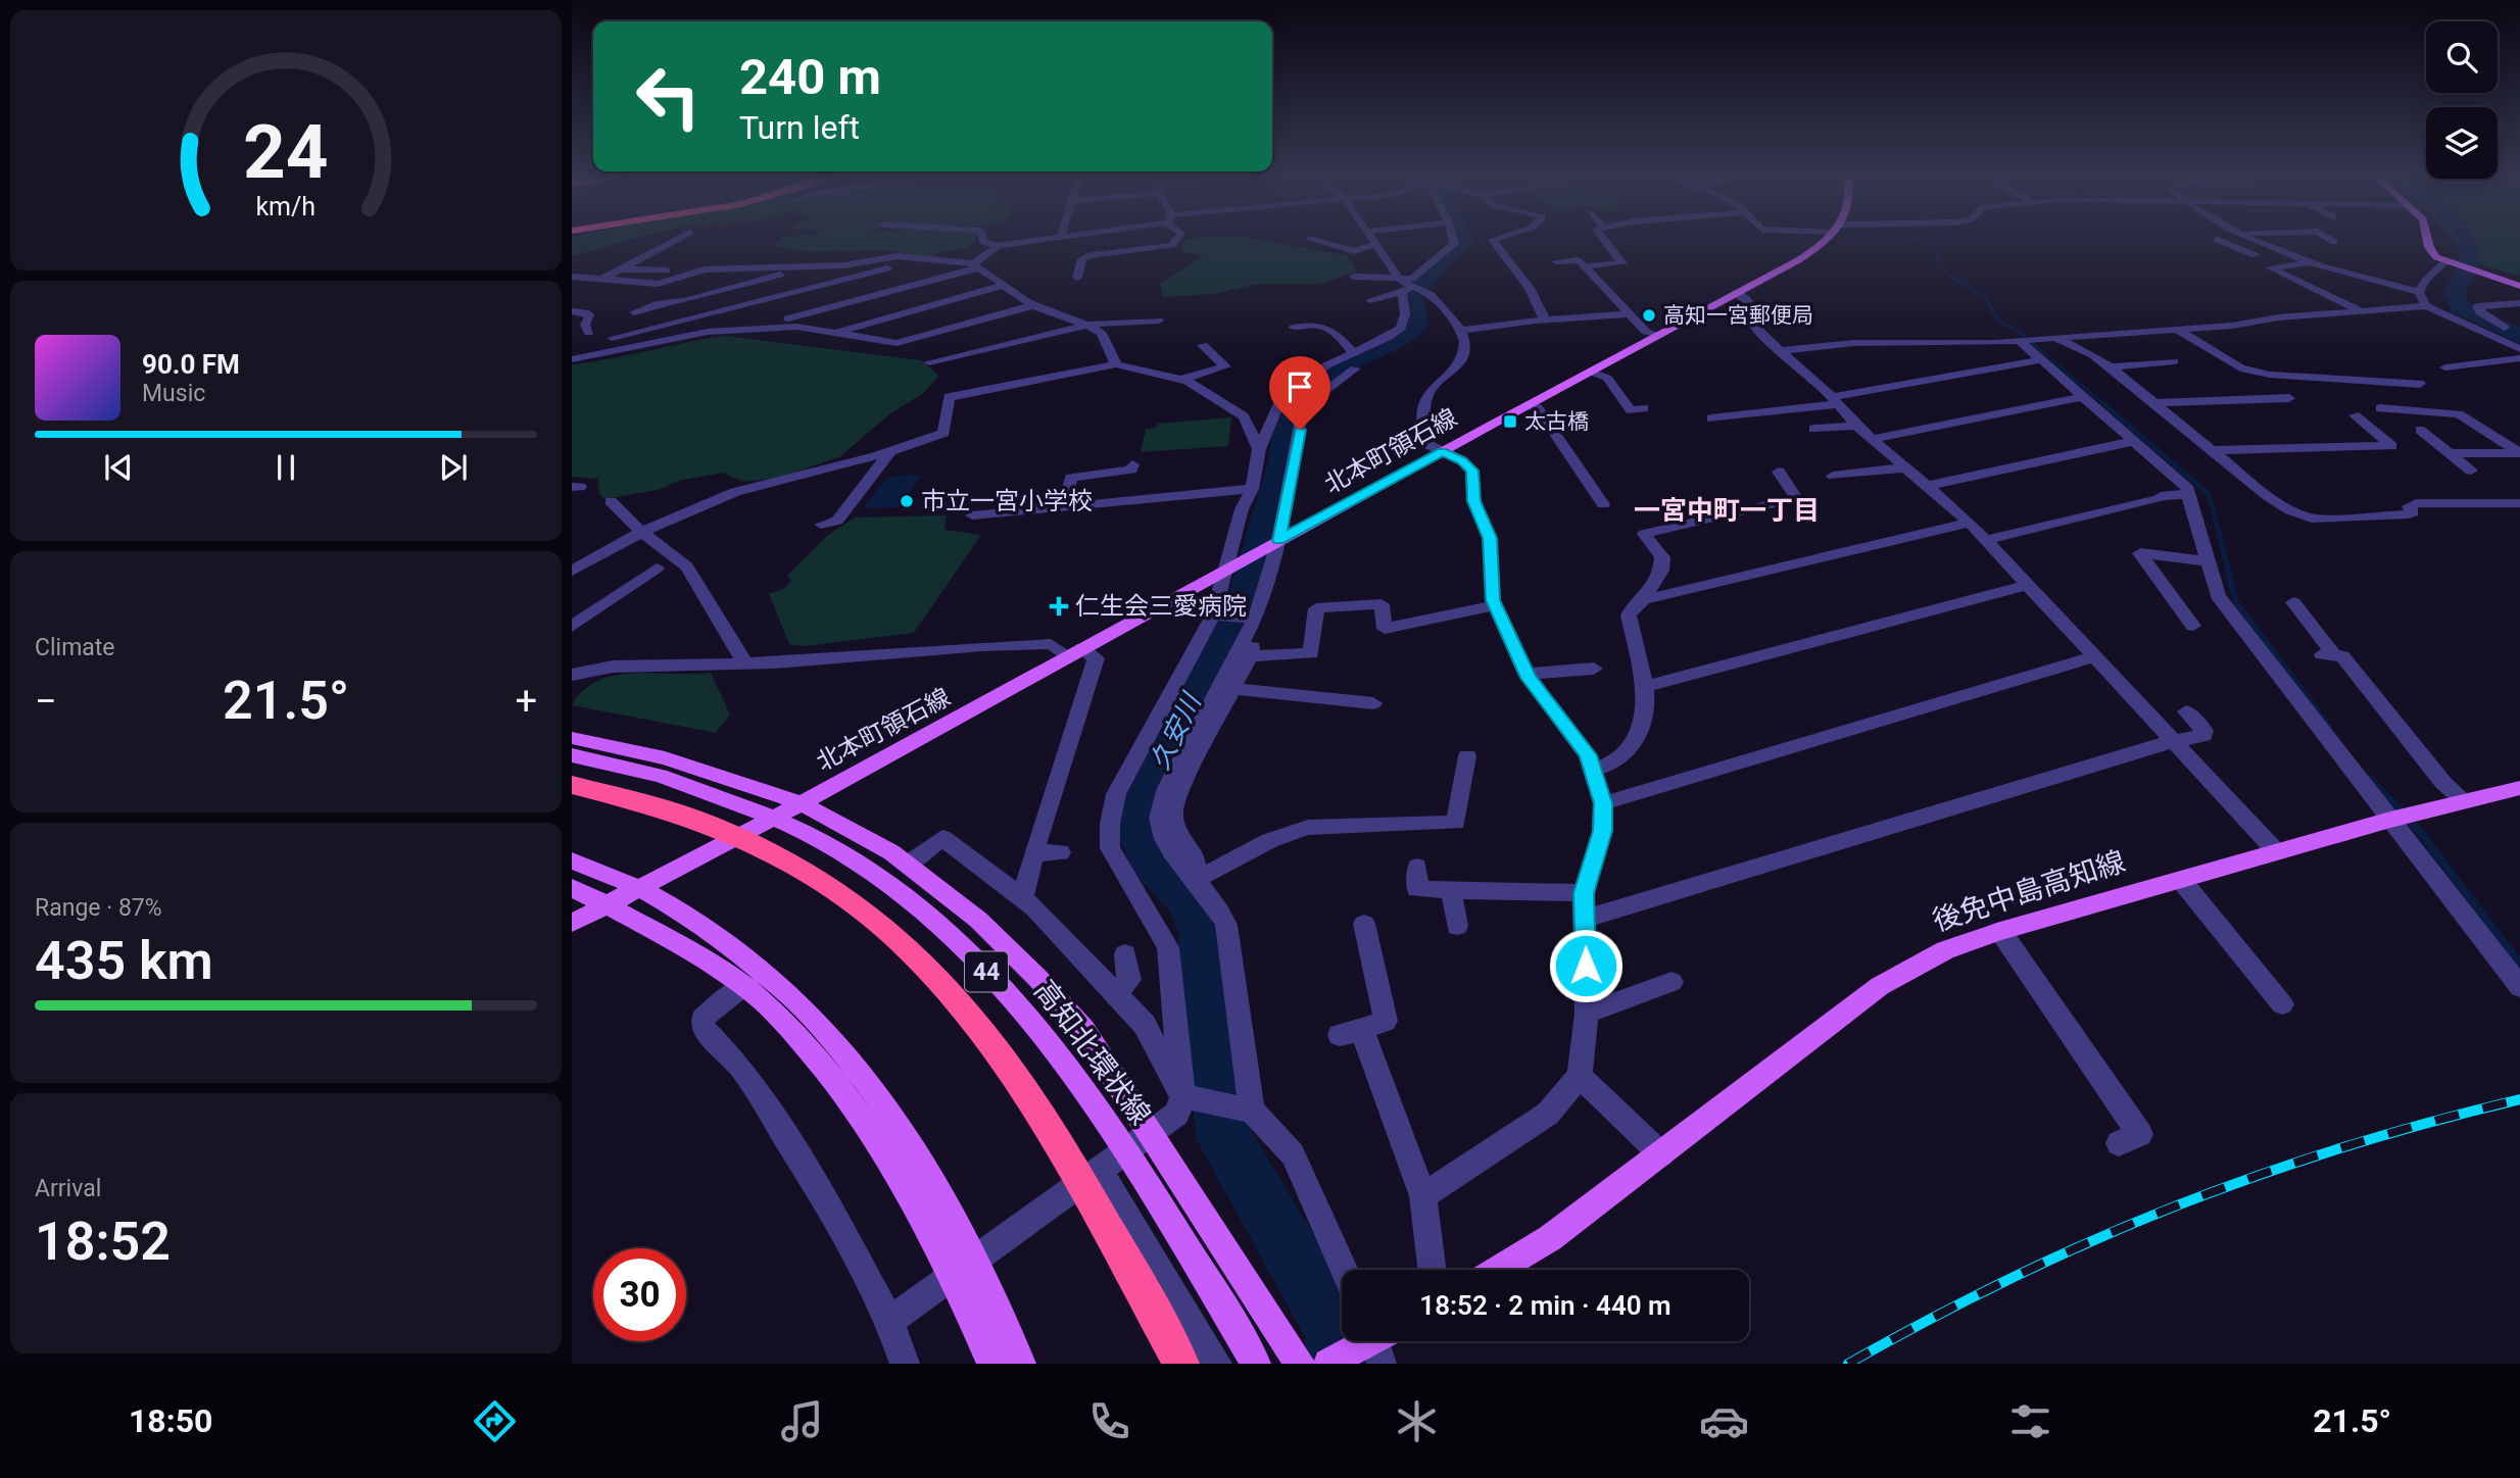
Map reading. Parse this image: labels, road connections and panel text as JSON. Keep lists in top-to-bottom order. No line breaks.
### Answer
{"streets":{"main road":["北本町領石線","後免中島高知線","44","高知北環状線"]},"districts":["一宮中町一丁目"],"water":["久安川"],"places":{"other":["高知一宮郵便局","市立一宮小学校"],"transit":["太古橋"],"health":["仁生会三愛病院"]},"page":{"turn":["240 m","Turn left"],"song":["90.0 FM","Music"],"tile":["Climate",["Range · 87%","435 km"],["Arrival","18:52"]],"heat":["−","21.5°","+"],"limit":"30","trip":"18:52 · 2 min · 440 m","tabs":["18:50","21.5°"],"gauge":["24","km/h"]}}
